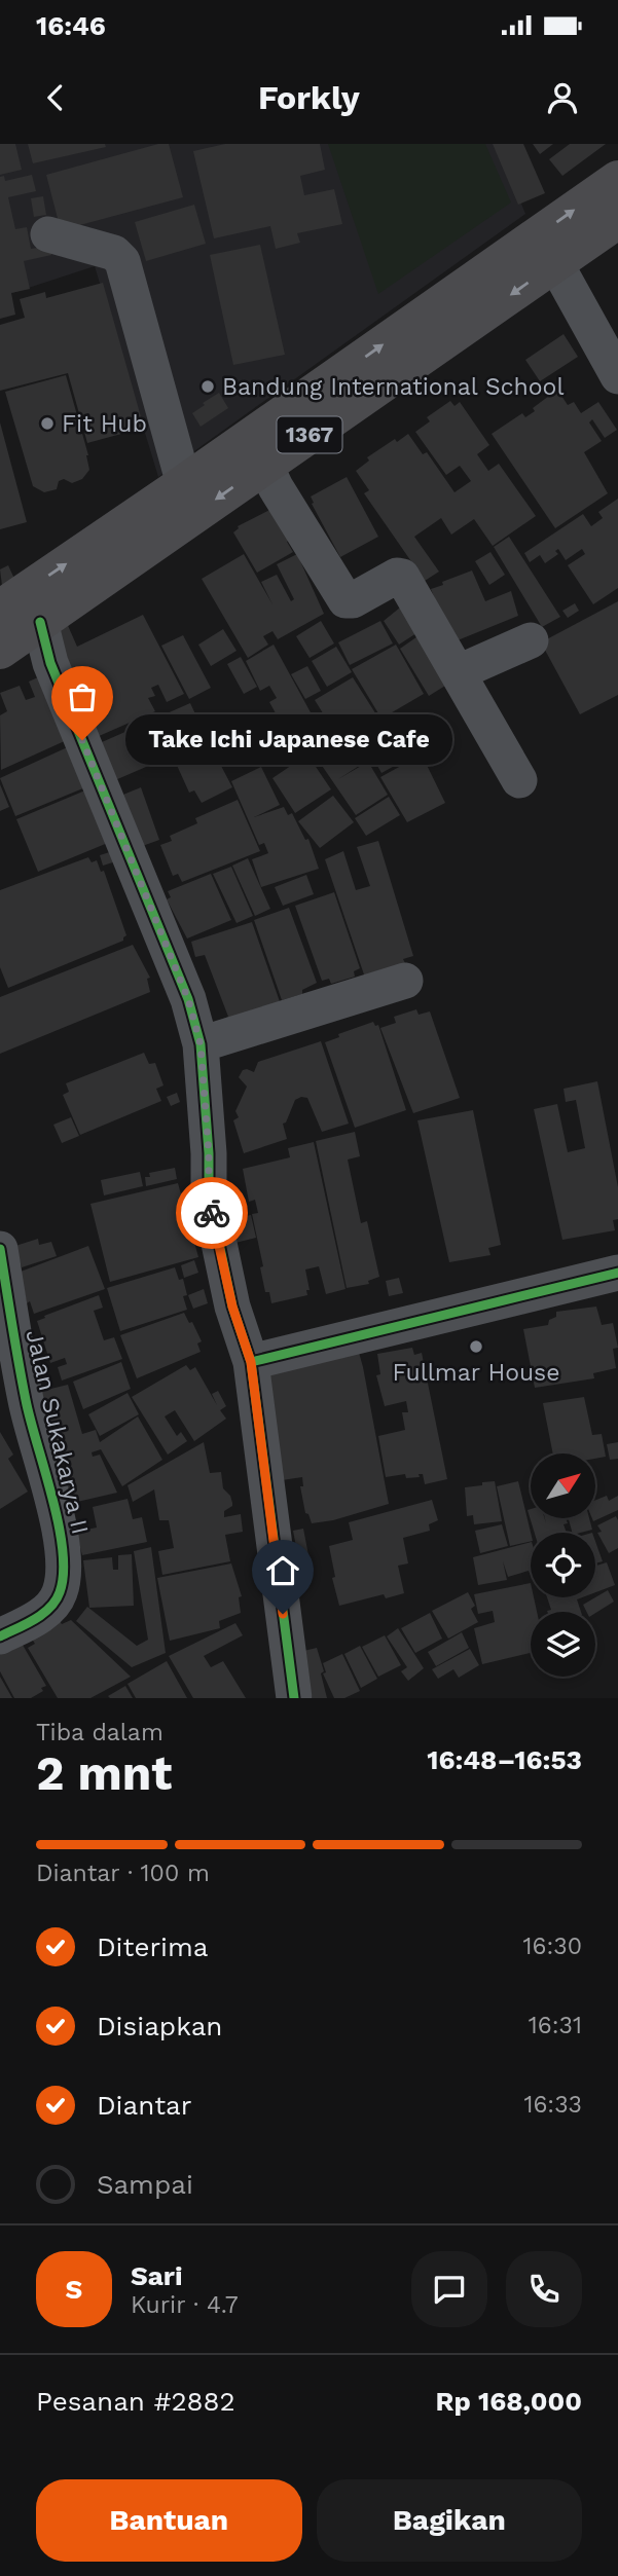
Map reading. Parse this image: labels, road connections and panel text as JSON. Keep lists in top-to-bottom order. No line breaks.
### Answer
{"streets":{"main road":["1367"],"street":["Jalan Sukakarya II"]},"places":["Bandung International School","Fit Hub","Take Ichi Japanese Cafe","Fullmar House"],"north":"top right","page":{"status":"16:46","header":"Forkly","bubble":"Take Ichi Japanese Cafe","heading":["2 mnt","Tiba dalam","16:48–16:53"],"panel":["Sari","Kurir · 4.7","Pesanan #2882","Rp 168,000"],"bar":"Diantar · 100 m","list":[["Diterima","16:30"],["Disiapkan","16:31"],["Diantar","16:33"],"Sampai"],"round":"S","buttons":["Bantuan","Bagikan"]}}
